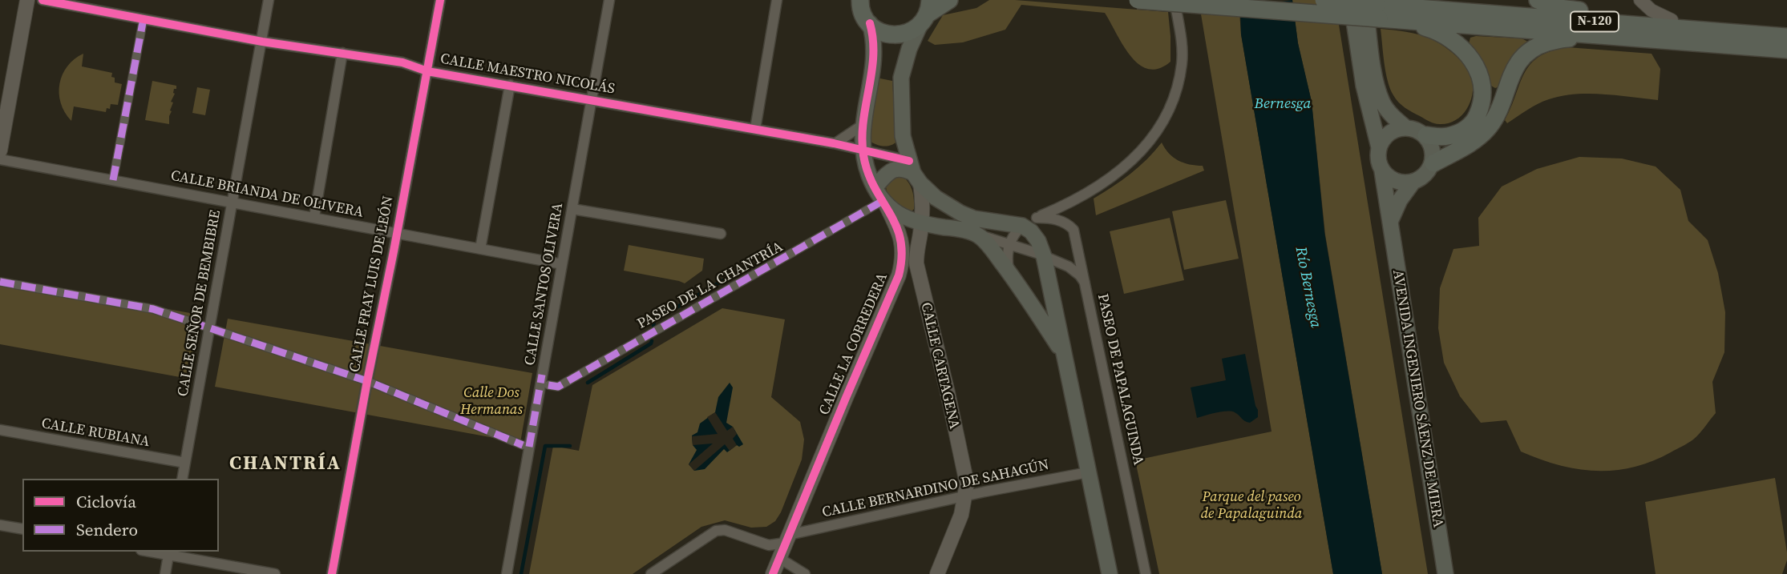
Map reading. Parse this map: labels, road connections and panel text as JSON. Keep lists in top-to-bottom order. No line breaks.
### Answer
{"streets":{"highway":["N-120"],"main road":["CALLE LA CORREDERA","CALLE CARTAGENA","AVENIDA INGENIERO SÁENZ DE MIERA"],"street":["CALLE MAESTRO NICOLÁS","CALLE BRIANDA DE OLIVERA","CALLE FRAY LUIS DE LEÓN","CALLE SANTOS OLIVERA","PASEO DE LA CHANTRÍA","CALLE SEÑOR DE BEMBIBRE","PASEO DE PAPALAGUINDA","CALLE RUBIANA","CALLE BERNARDINO DE SAHAGÚN"]},"crossings":[["CALLE MAESTRO NICOLÁS","CALLE FRAY LUIS DE LEÓN"],["CALLE MAESTRO NICOLÁS","CALLE SANTOS OLIVERA"],["CALLE MAESTRO NICOLÁS","CALLE SEÑOR DE BEMBIBRE"],["CALLE MAESTRO NICOLÁS","CALLE LA CORREDERA"],["CALLE MAESTRO NICOLÁS","CALLE CARTAGENA"],["CALLE BRIANDA DE OLIVERA","CALLE FRAY LUIS DE LEÓN"],["CALLE BRIANDA DE OLIVERA","CALLE SANTOS OLIVERA"],["CALLE BRIANDA DE OLIVERA","CALLE SEÑOR DE BEMBIBRE"],["PASEO DE LA CHANTRÍA","CALLE LA CORREDERA"],["CALLE SEÑOR DE BEMBIBRE","CALLE RUBIANA"],["CALLE LA CORREDERA","CALLE BERNARDINO DE SAHAGÚN"],["CALLE CARTAGENA","CALLE BERNARDINO DE SAHAGÚN"]],"districts":["CHANTRÍA"],"water":["Bernesga","Río Bernesga"],"parks":["Calle Dos Hermanas","Parque del paseo de Papalaguinda"],"legend":["Ciclovía","Sendero"]}
